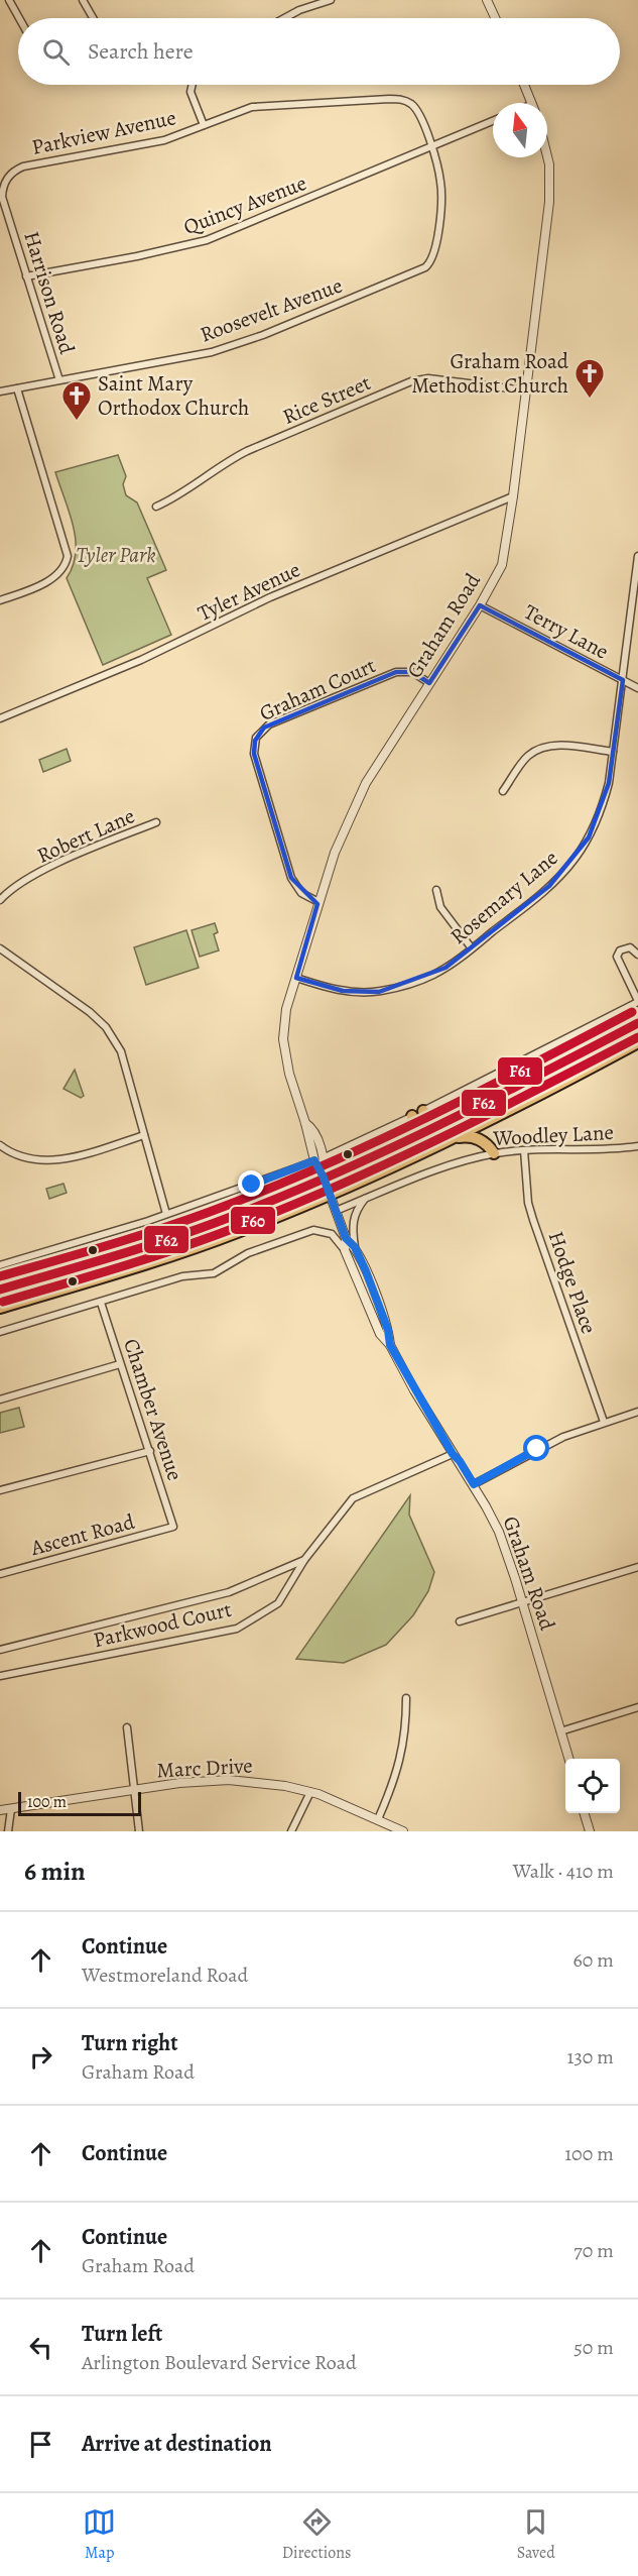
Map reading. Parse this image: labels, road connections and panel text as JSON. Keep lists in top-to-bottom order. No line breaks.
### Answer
{"streets":{"street":["Parkview Avenue","Quincy Avenue","Harrison Road","Roosevelt Avenue","Rice Street","Tyler Avenue","Graham Road","Terry Lane","Graham Court","Robert Lane","Rosemary Lane","Woodley Lane","Hodge Place","Chamber Avenue","Ascent Road","Parkwood Court","Marc Drive"]},"crossings":[["Parkview Avenue","Quincy Avenue"],["Parkview Avenue","Harrison Road"],["Parkview Avenue","Roosevelt Avenue"],["Quincy Avenue","Harrison Road"],["Quincy Avenue","Roosevelt Avenue"],["Harrison Road","Roosevelt Avenue"],["Rice Street","Graham Road"],["Tyler Avenue","Graham Road"],["Graham Road","Terry Lane"],["Graham Road","Graham Court"],["Graham Road","Rosemary Lane"],["Graham Road","Woodley Lane"],["Graham Road","Parkwood Court"],["Terry Lane","Rosemary Lane"],["Woodley Lane","Hodge Place"],["Chamber Avenue","Ascent Road"]],"parks":["Tyler Park"],"places":{"church":["Graham Road Methodist Church","Saint Mary Orthodox Church"]},"lines":["transit line F61","transit line F62","transit line F60"],"scale_bar":"100 m","north":"top","page":{"search":"Search here","scale":"100 m","heading":["6 min","Walk · 410 m"],"list":[["Continue","Westmoreland Road","60 m"],["Turn right","Graham Road","130 m"],["Continue","100 m"],["Continue","Graham Road","70 m"],["Turn left","Arlington Boulevard Service Road","50 m"],"Arrive at destination"],"nav":["Map","Directions","Saved"]}}
